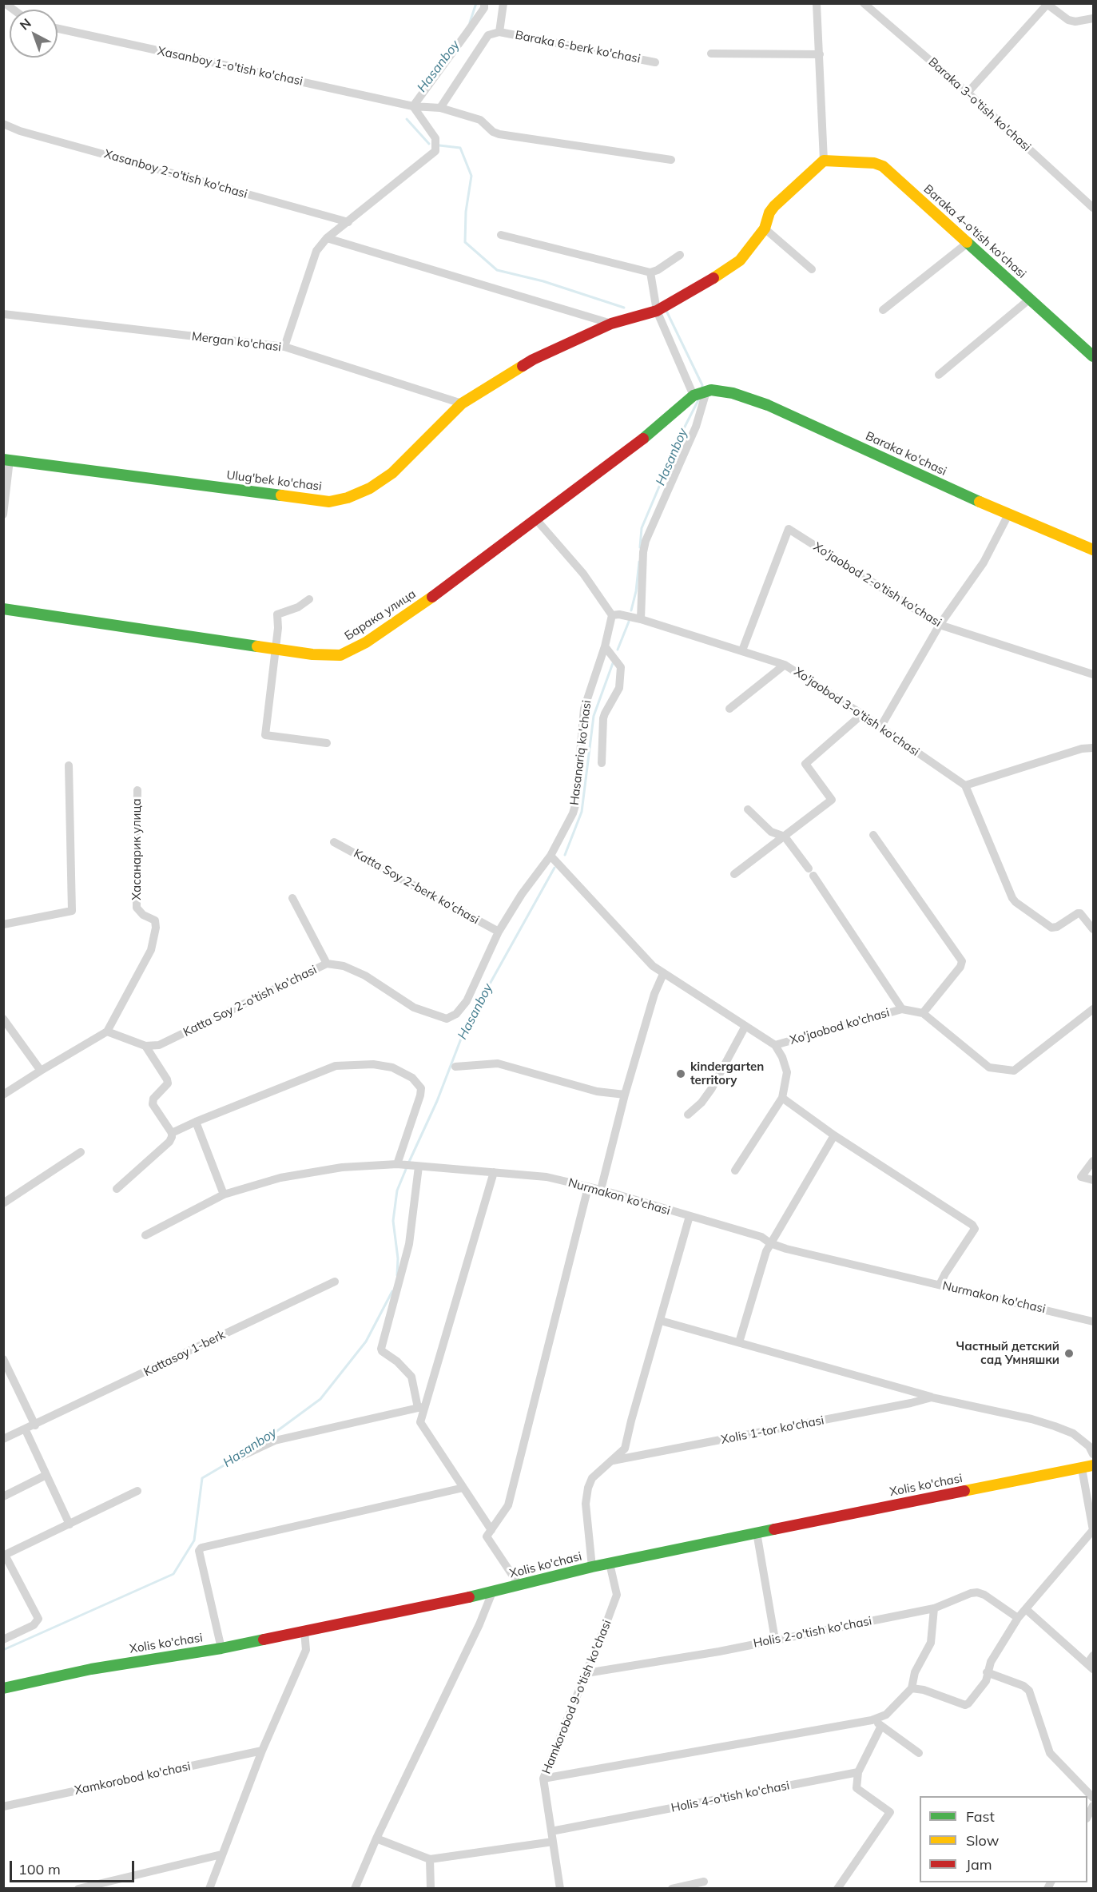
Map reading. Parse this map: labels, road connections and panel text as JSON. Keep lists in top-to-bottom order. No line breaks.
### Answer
{"streets":{"street":["Baraka 6-berk ko'chasi","Xasanboy 1-o'tish ko'chasi","Baraka 3-o'tish ko'chasi","Xasanboy 2-o'tish ko'chasi","Baraka 4-o'tish ko'chasi","Mergan ko'chasi","Baraka ko'chasi","Ulug'bek ko'chasi","Xo'jaobod 2-o'tish ko'chasi","Барака улица","Xo'jaobod 3-o'tish ko'chasi","Hasanariq ko'chasi","Хасанарик улица","Katta Soy 2-berk ko'chasi","Katta Soy 2-o'tish ko'chasi","Xo'jaobod ko'chasi","Nurmakon ko'chasi","Kattasoy 1-berk","Xolis 1-tor ko'chasi","Xolis ko'chasi","Holis 2-o'tish ko'chasi","Hamkorobod 9-o'tish ko'chasi","Xamkorobod ko'chasi","Holis 4-o'tish ko'chasi"]},"crossings":[["Mergan ko'chasi","Ulug'bek ko'chasi"],["Baraka ko'chasi","Барака улица"],["Xo'jaobod 2-o'tish ko'chasi","Xo'jaobod 3-o'tish ko'chasi"],["Hasanariq ko'chasi","Katta Soy 2-o'tish ko'chasi"],["Hasanariq ko'chasi","Xo'jaobod ko'chasi"],["Katta Soy 2-berk ko'chasi","Katta Soy 2-o'tish ko'chasi"],["Katta Soy 2-o'tish ko'chasi","Xo'jaobod ko'chasi"],["Xolis ko'chasi","Hamkorobod 9-o'tish ko'chasi"],["Holis 2-o'tish ko'chasi","Hamkorobod 9-o'tish ko'chasi"],["Hamkorobod 9-o'tish ko'chasi","Holis 4-o'tish ko'chasi"]],"water":["Hasanboy"],"places":["kindergarten territory","Частный детский сад Умняшки"],"legend":["Fast","Slow","Jam"],"scale_bar":"100 m","north":"top left"}
